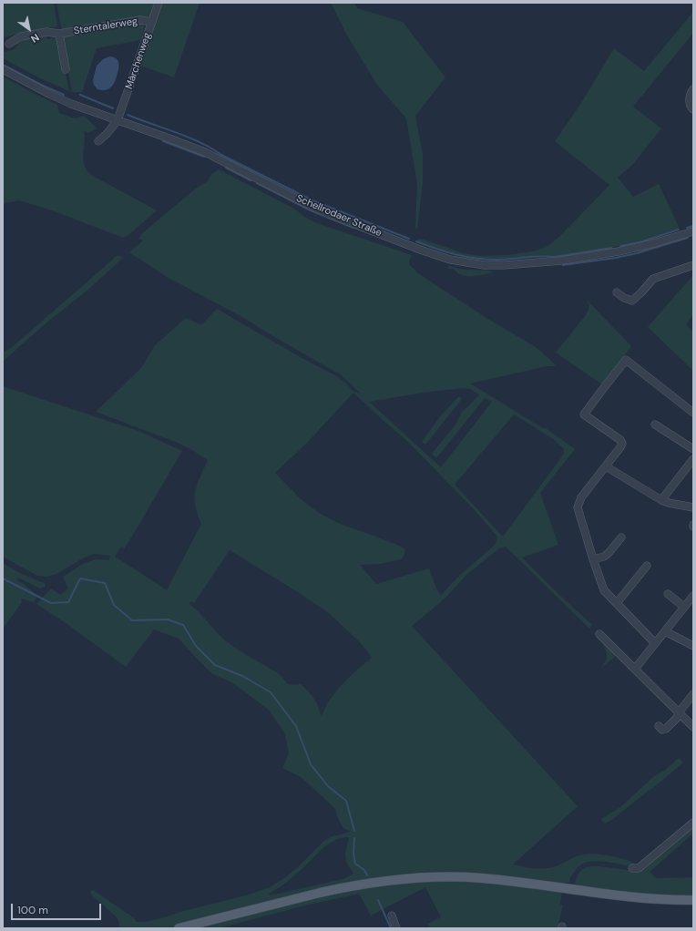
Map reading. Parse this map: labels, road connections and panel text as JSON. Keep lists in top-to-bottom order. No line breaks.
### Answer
{"streets":{"street":["Sterntalerweg","Märchenweg","Schellrodaer Straße"]},"crossings":[["Sterntalerweg","Märchenweg"],["Märchenweg","Schellrodaer Straße"]],"scale_bar":"100 m","north":"bottom right"}
